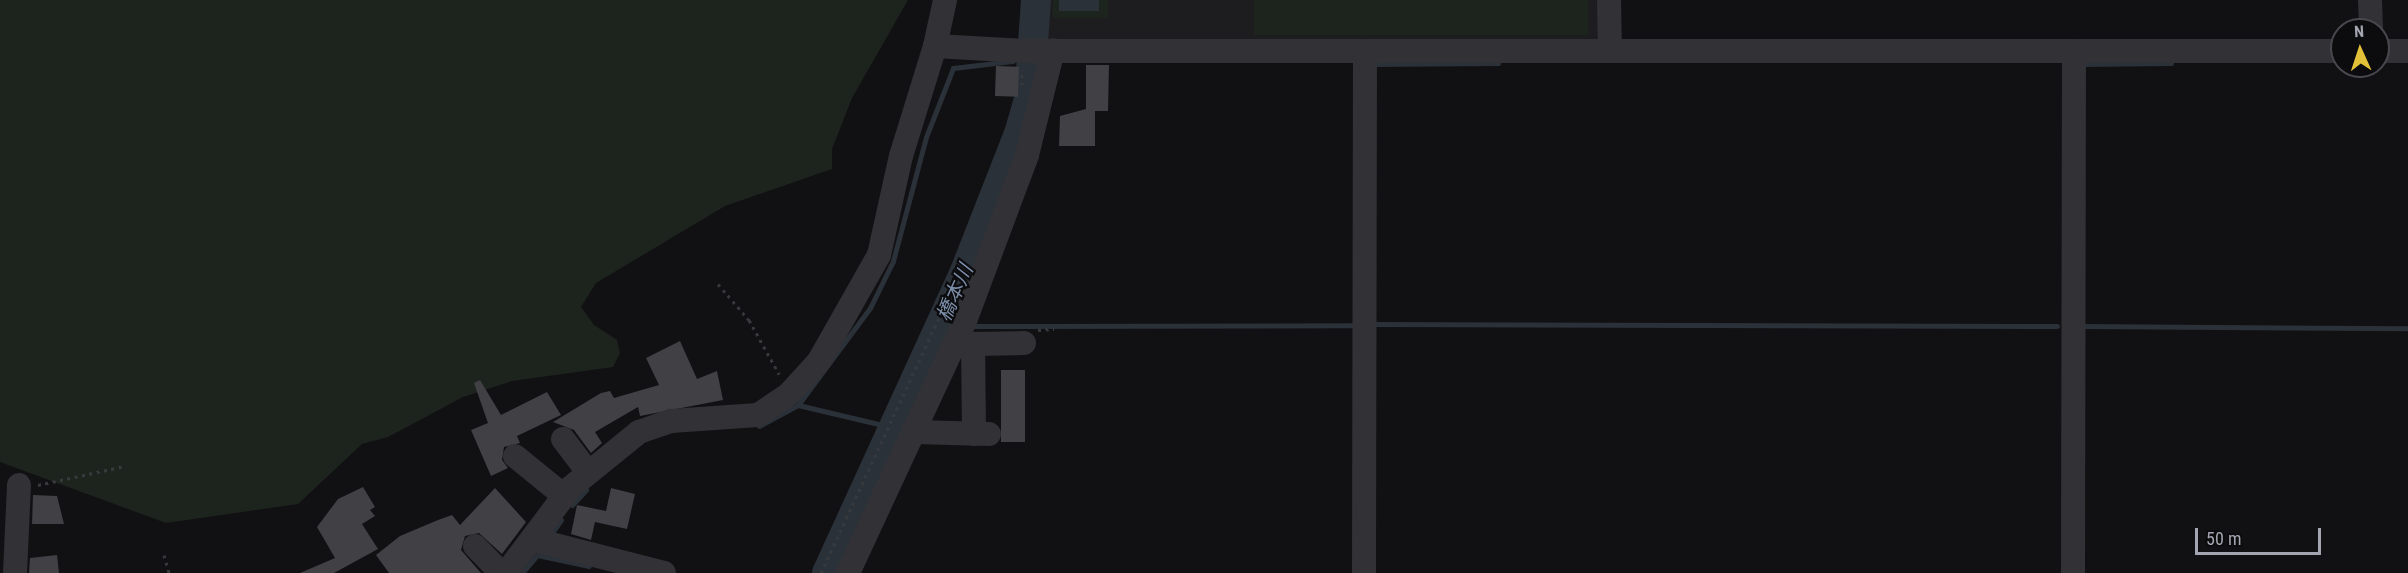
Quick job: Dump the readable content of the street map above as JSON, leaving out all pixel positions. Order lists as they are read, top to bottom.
{
  "water": ["橋本川"],
  "scale_bar": "50 m",
  "north": "top"
}
